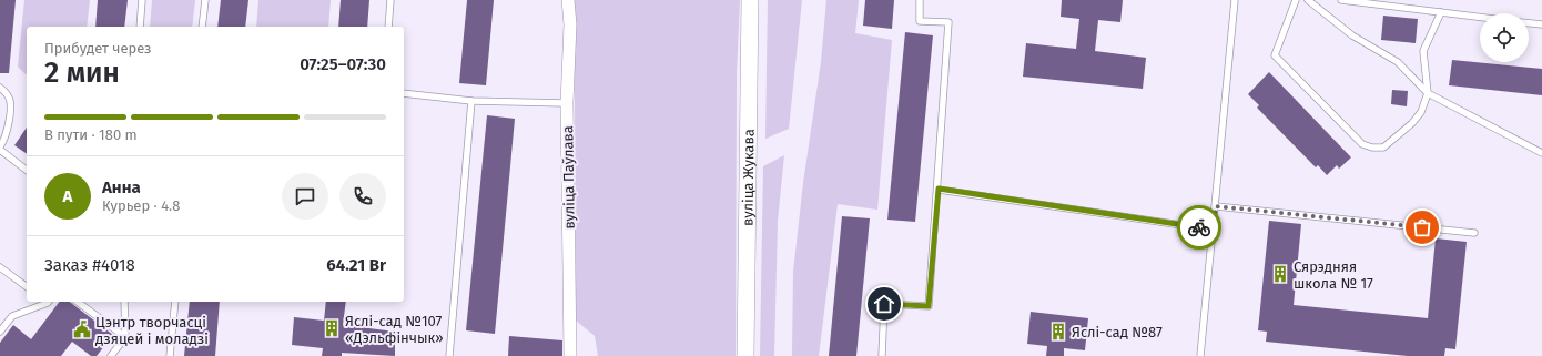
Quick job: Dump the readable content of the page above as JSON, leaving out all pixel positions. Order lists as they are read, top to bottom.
{
  "streets": {
    "street": ["вуліца Паўлава", "вуліца Жукава"]
  },
  "places": {
    "building": ["Сярэдняя школа № 17", "Яслі-сад №107 «Дэльфінчык»", "Яслі-сад №87"],
    "public building": ["Цэнтр творчасці дзяцей і моладзі"]
  },
  "page": {
    "heading": ["2 мин", "Прибудет через", "07:25–07:30"],
    "panel": [
      "Анна",
      "Курьер · 4.8",
      "Заказ #4018",
      "64.21 Br"
    ],
    "bar": "В пути · 180 m",
    "round": "А"
  }
}
